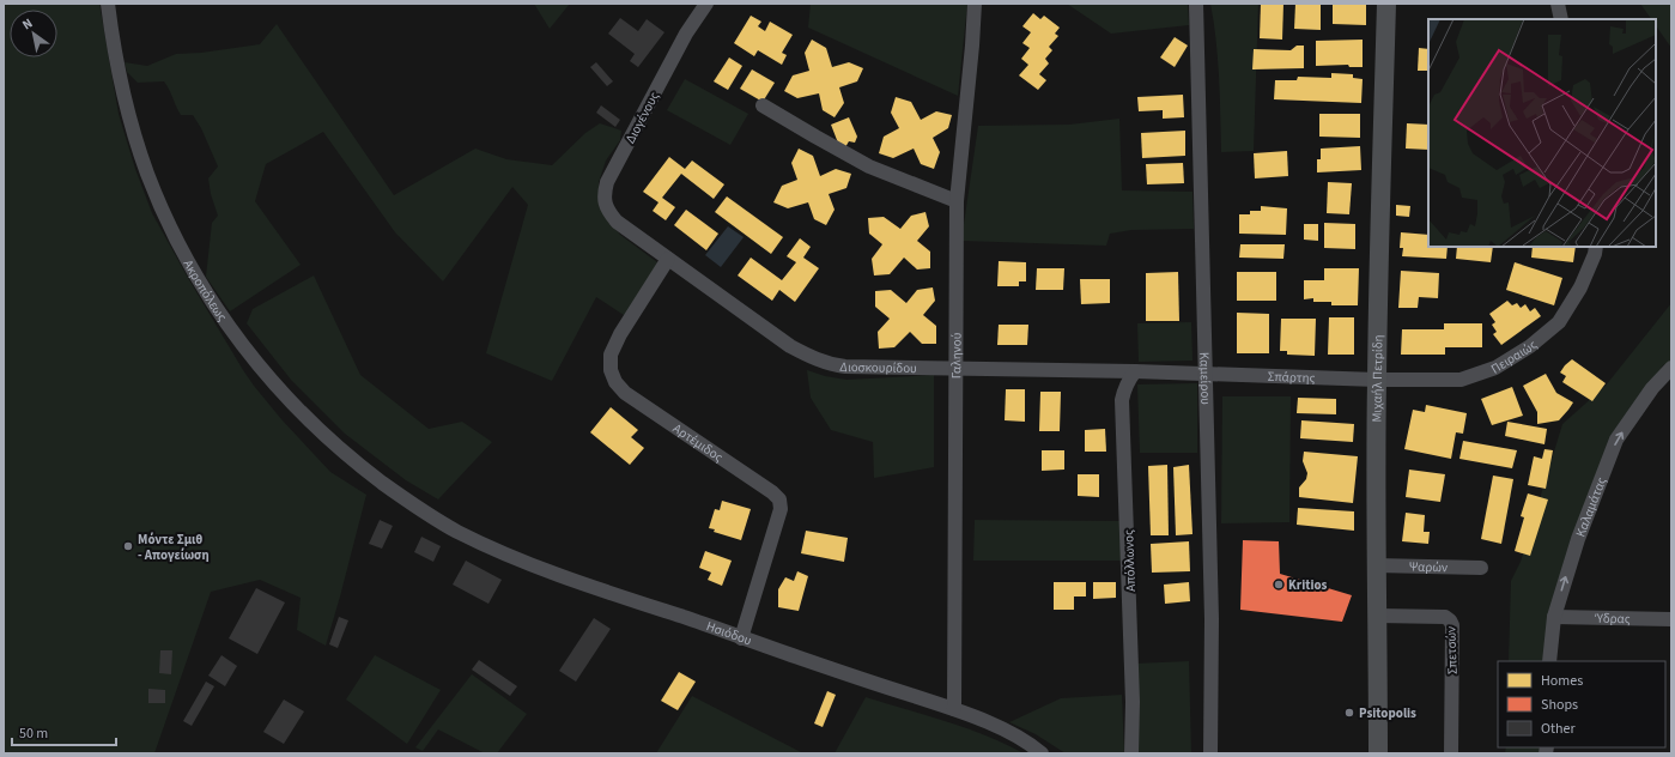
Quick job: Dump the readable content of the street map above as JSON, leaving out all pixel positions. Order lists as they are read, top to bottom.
{
  "streets": {
    "main road": ["Μιχαήλ Πετρίδη"],
    "street": [
      "Διογένους",
      "Ακροπόλεως",
      "Πειραιώς",
      "Γαληνού",
      "Διοσκουρίδου",
      "Σπάρτης",
      "Καμείρου",
      "Αρτέμιδος",
      "Καλαμάτας",
      "Απόλλωνος",
      "Ψαρών",
      "Ύδρας",
      "Ησιόδου",
      "Σπετσών"
    ]
  },
  "crossings": [
    ["Διογένους", "Διοσκουρίδου"],
    ["Ακροπόλεως", "Ησιόδου"],
    ["Πειραιώς", "Σπάρτης"],
    ["Πειραιώς", "Μιχαήλ Πετρίδη"],
    ["Γαληνού", "Διοσκουρίδου"],
    ["Γαληνού", "Ησιόδου"],
    ["Διοσκουρίδου", "Σπάρτης"],
    ["Διοσκουρίδου", "Καμείρου"],
    ["Διοσκουρίδου", "Αρτέμιδος"],
    ["Διοσκουρίδου", "Απόλλωνος"],
    ["Σπάρτης", "Καμείρου"],
    ["Σπάρτης", "Μιχαήλ Πετρίδη"],
    ["Μιχαήλ Πετρίδη", "Ψαρών"],
    ["Μιχαήλ Πετρίδη", "Σπετσών"],
    ["Αρτέμιδος", "Ησιόδου"],
    ["Καλαμάτας", "Ύδρας"]
  ],
  "one_way": ["Καλαμάτας"],
  "places": ["Μόντε Σμιθ - Απογείωση", "Kritios", "Psitopolis"],
  "legend": ["Homes", "Shops", "Other"],
  "scale_bar": "50 m",
  "north": "top left"
}
